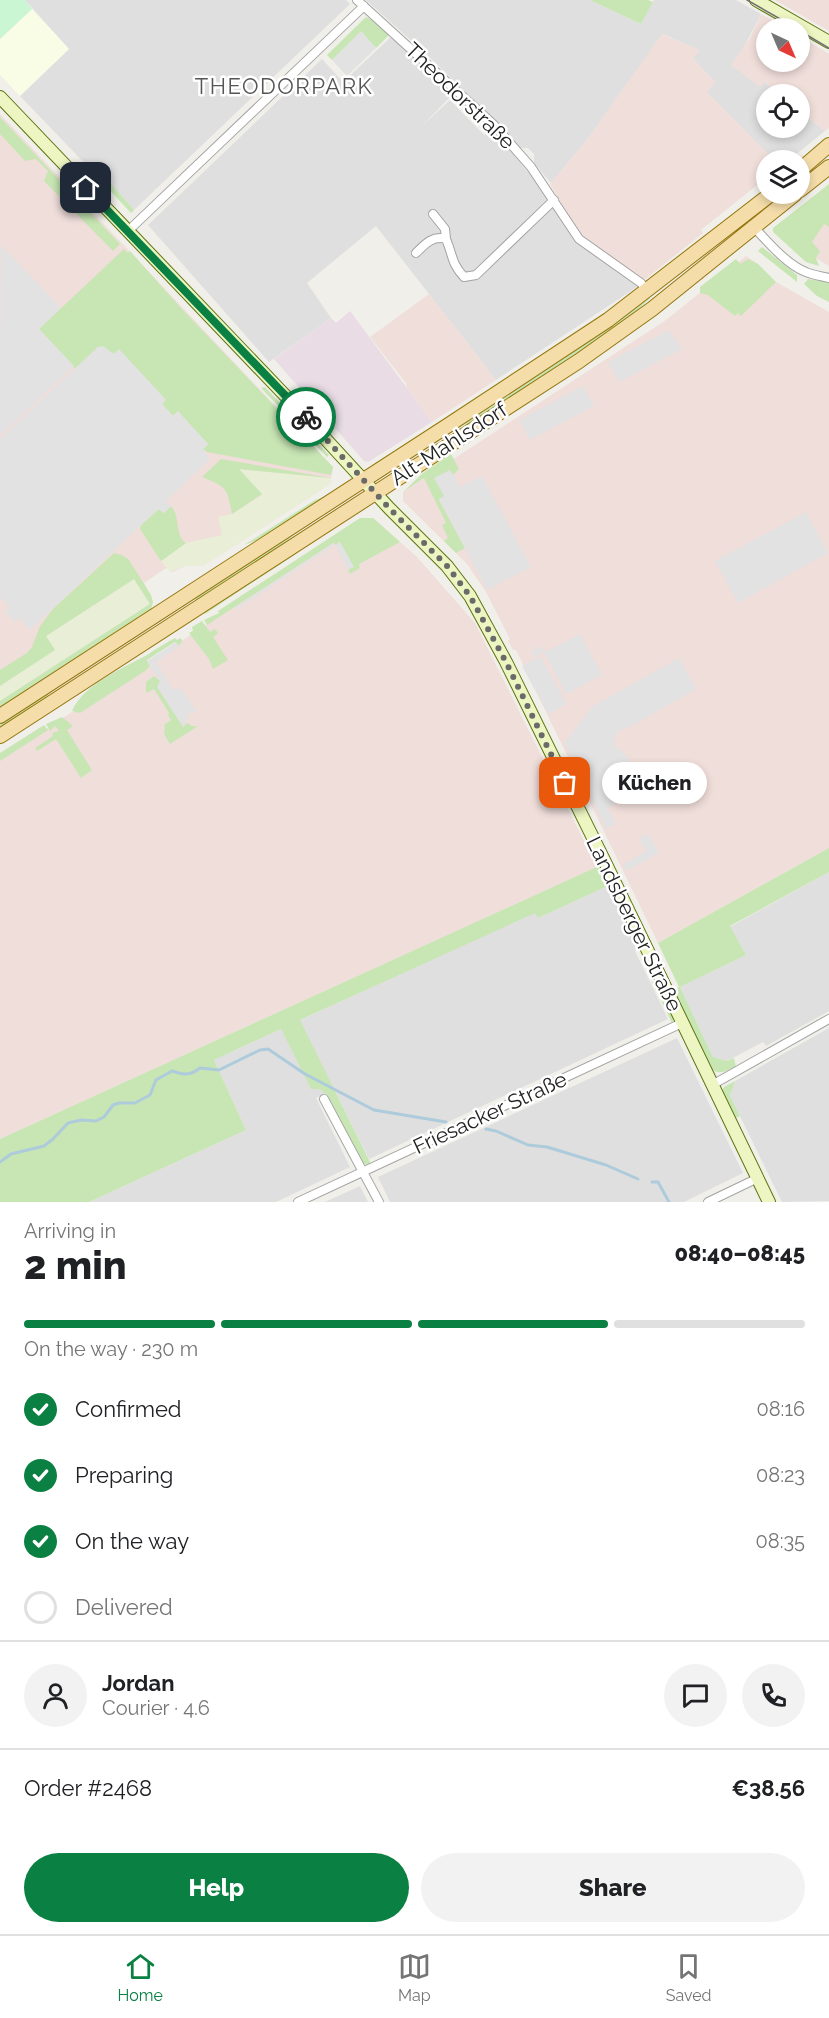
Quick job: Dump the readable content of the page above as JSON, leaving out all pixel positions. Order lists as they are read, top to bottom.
{
  "streets": {
    "main road": ["Alt-Mahlsdorf"],
    "street": ["Theodorstraße", "Landsberger Straße", "Friesacker Straße"]
  },
  "crossings": [
    ["Theodorstraße", "Alt-Mahlsdorf"],
    ["Alt-Mahlsdorf", "Landsberger Straße"],
    ["Landsberger Straße", "Friesacker Straße"]
  ],
  "districts": ["THEODORPARK"],
  "places": ["Küchen"],
  "north": "bottom right",
  "page": {
    "bubble": "Küchen",
    "heading": ["2 min", "Arriving in", "08:40–08:45"],
    "panel": [
      "Jordan",
      "Courier · 4.6",
      "Order #2468",
      "€38.56"
    ],
    "bar": "On the way · 230 m",
    "list": [
      ["Confirmed", "08:16"],
      ["Preparing", "08:23"],
      ["On the way", "08:35"],
      "Delivered"
    ],
    "buttons": ["Help", "Share"],
    "tabs": ["Home", "Map", "Saved"]
  }
}
